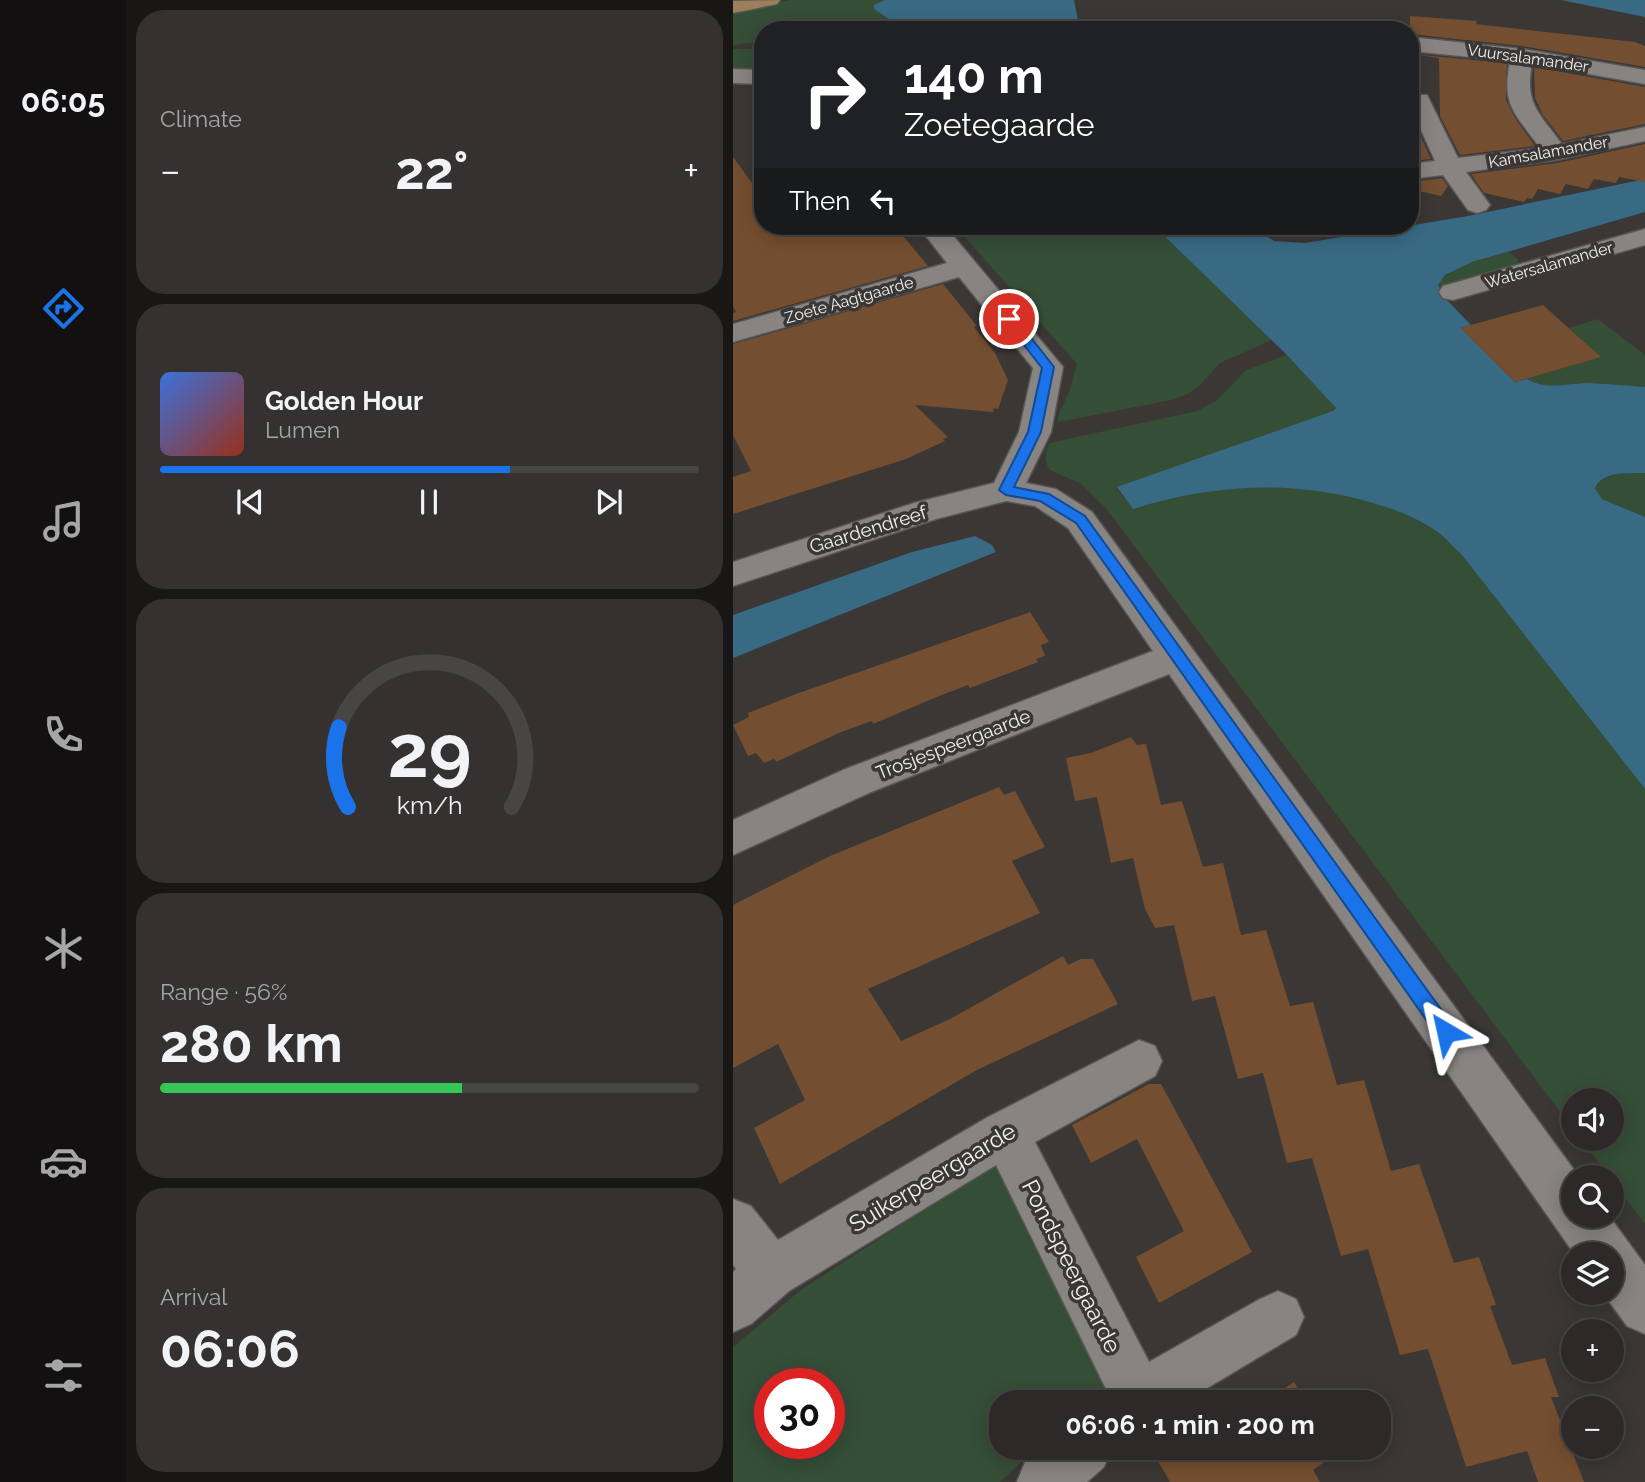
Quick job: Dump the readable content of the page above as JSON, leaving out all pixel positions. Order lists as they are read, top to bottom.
{
  "streets": {
    "street": [
      "Vuursalamander",
      "Kamsalamander",
      "Watersalamander",
      "Zoete Aagtgaarde",
      "Gaardendreef",
      "Trosjespeergaarde",
      "Suikerpeergaarde",
      "Pondspeergaarde"
    ]
  },
  "crossings": [
    ["Suikerpeergaarde", "Pondspeergaarde"]
  ],
  "page": {
    "tabs": "06:05",
    "tile": [
      "Climate",
      ["Range · 56%", "280 km"],
      ["Arrival", "06:06"]
    ],
    "turn": ["140 m", "Zoetegaarde"],
    "heat": ["−", "22°", "+"],
    "then": "Then",
    "song": ["Golden Hour", "Lumen"],
    "map_buttons": ["+", "−"],
    "limit": "30",
    "trip": "06:06 · 1 min · 200 m",
    "gauge": ["29", "km/h"]
  }
}
